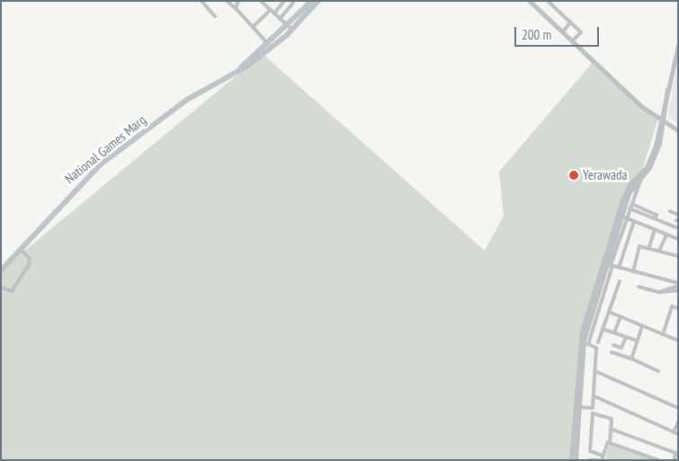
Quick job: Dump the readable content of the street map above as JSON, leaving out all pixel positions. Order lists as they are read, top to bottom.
{
  "streets": {
    "main road": ["National Games Marg"]
  },
  "places": ["Yerawada"],
  "scale_bar": "200 m"
}
